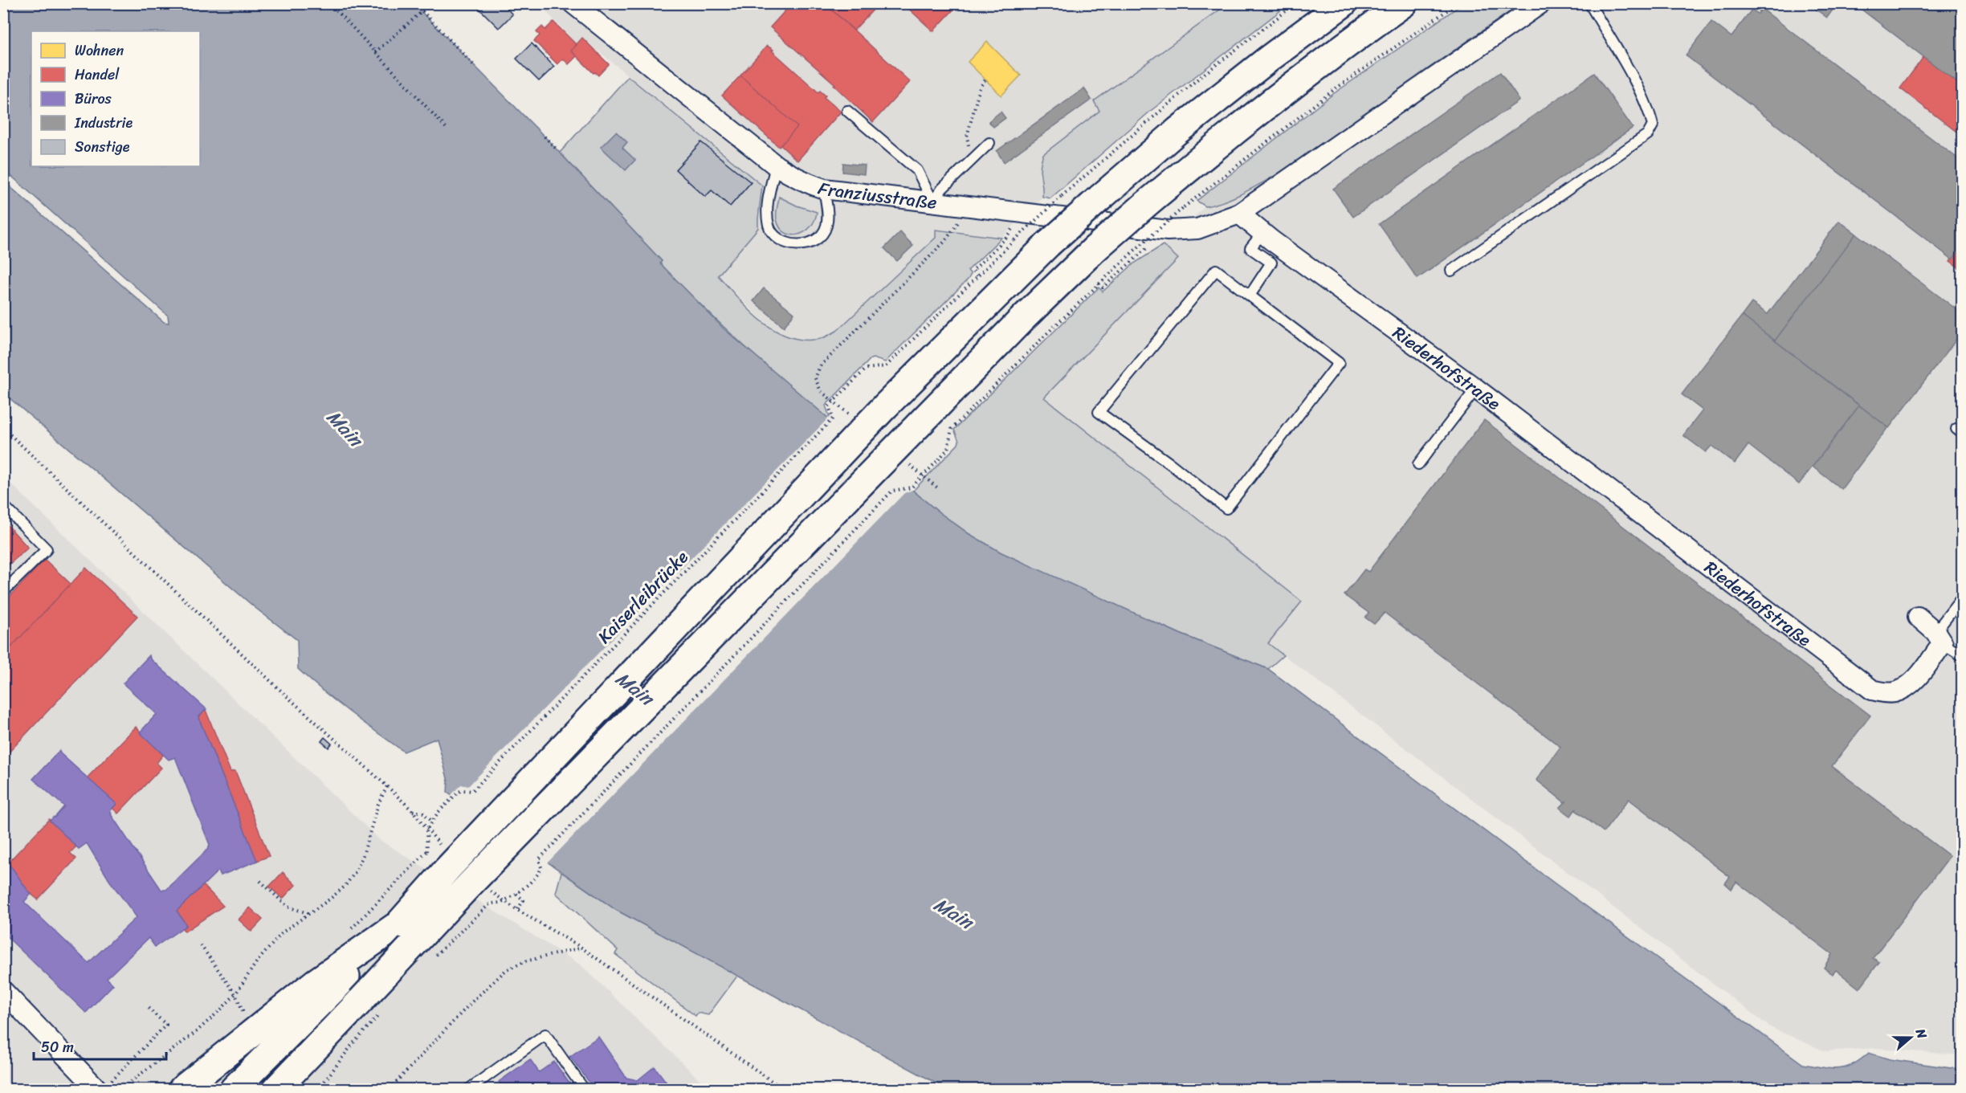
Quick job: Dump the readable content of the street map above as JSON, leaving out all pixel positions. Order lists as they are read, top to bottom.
{
  "streets": {
    "street": ["Franziusstraße", "Riederhofstraße"],
    "path": ["Kaiserleibrücke"]
  },
  "crossings": [
    ["Franziusstraße", "Riederhofstraße"]
  ],
  "water": ["Main"],
  "legend": [
    "Wohnen",
    "Handel",
    "Büros",
    "Industrie",
    "Sonstige"
  ],
  "scale_bar": "50 m",
  "north": "right"
}
